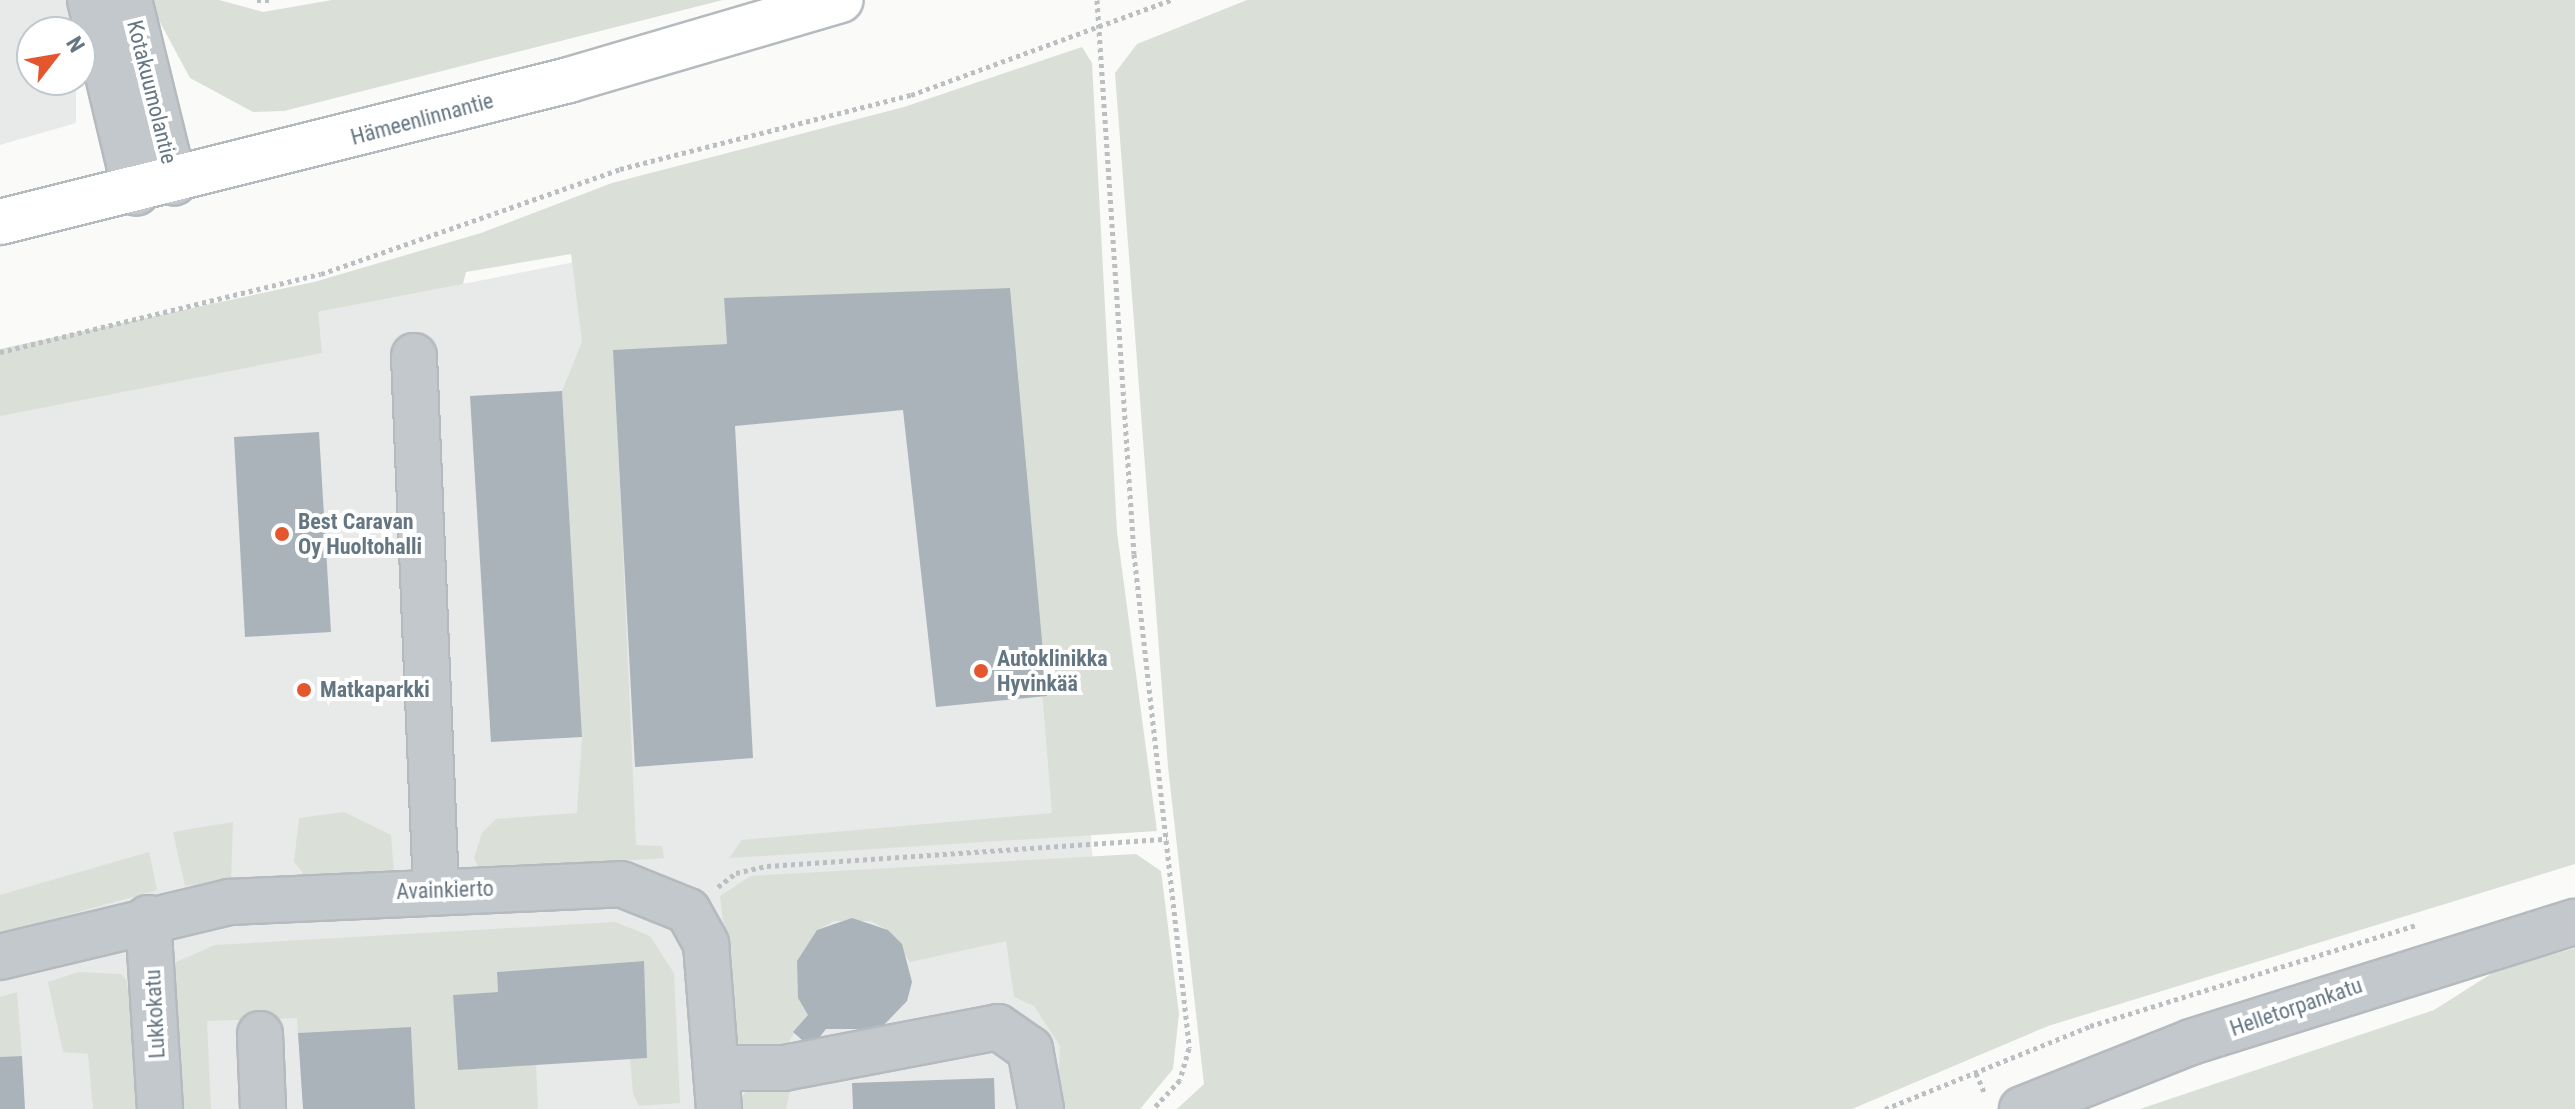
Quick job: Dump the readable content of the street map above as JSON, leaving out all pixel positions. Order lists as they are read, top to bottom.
{
  "streets": {
    "main road": ["Hämeenlinnantie"],
    "street": [
      "Kotakuumolantie",
      "Avainkierto",
      "Helletorpankatu",
      "Lukkokatu"
    ]
  },
  "crossings": [
    ["Kotakuumolantie", "Hämeenlinnantie"],
    ["Avainkierto", "Lukkokatu"]
  ],
  "places": ["Best Caravan Oy Huoltohalli", "Autoklinikka Hyvinkää", "Matkaparkki"],
  "north": "top right"
}
